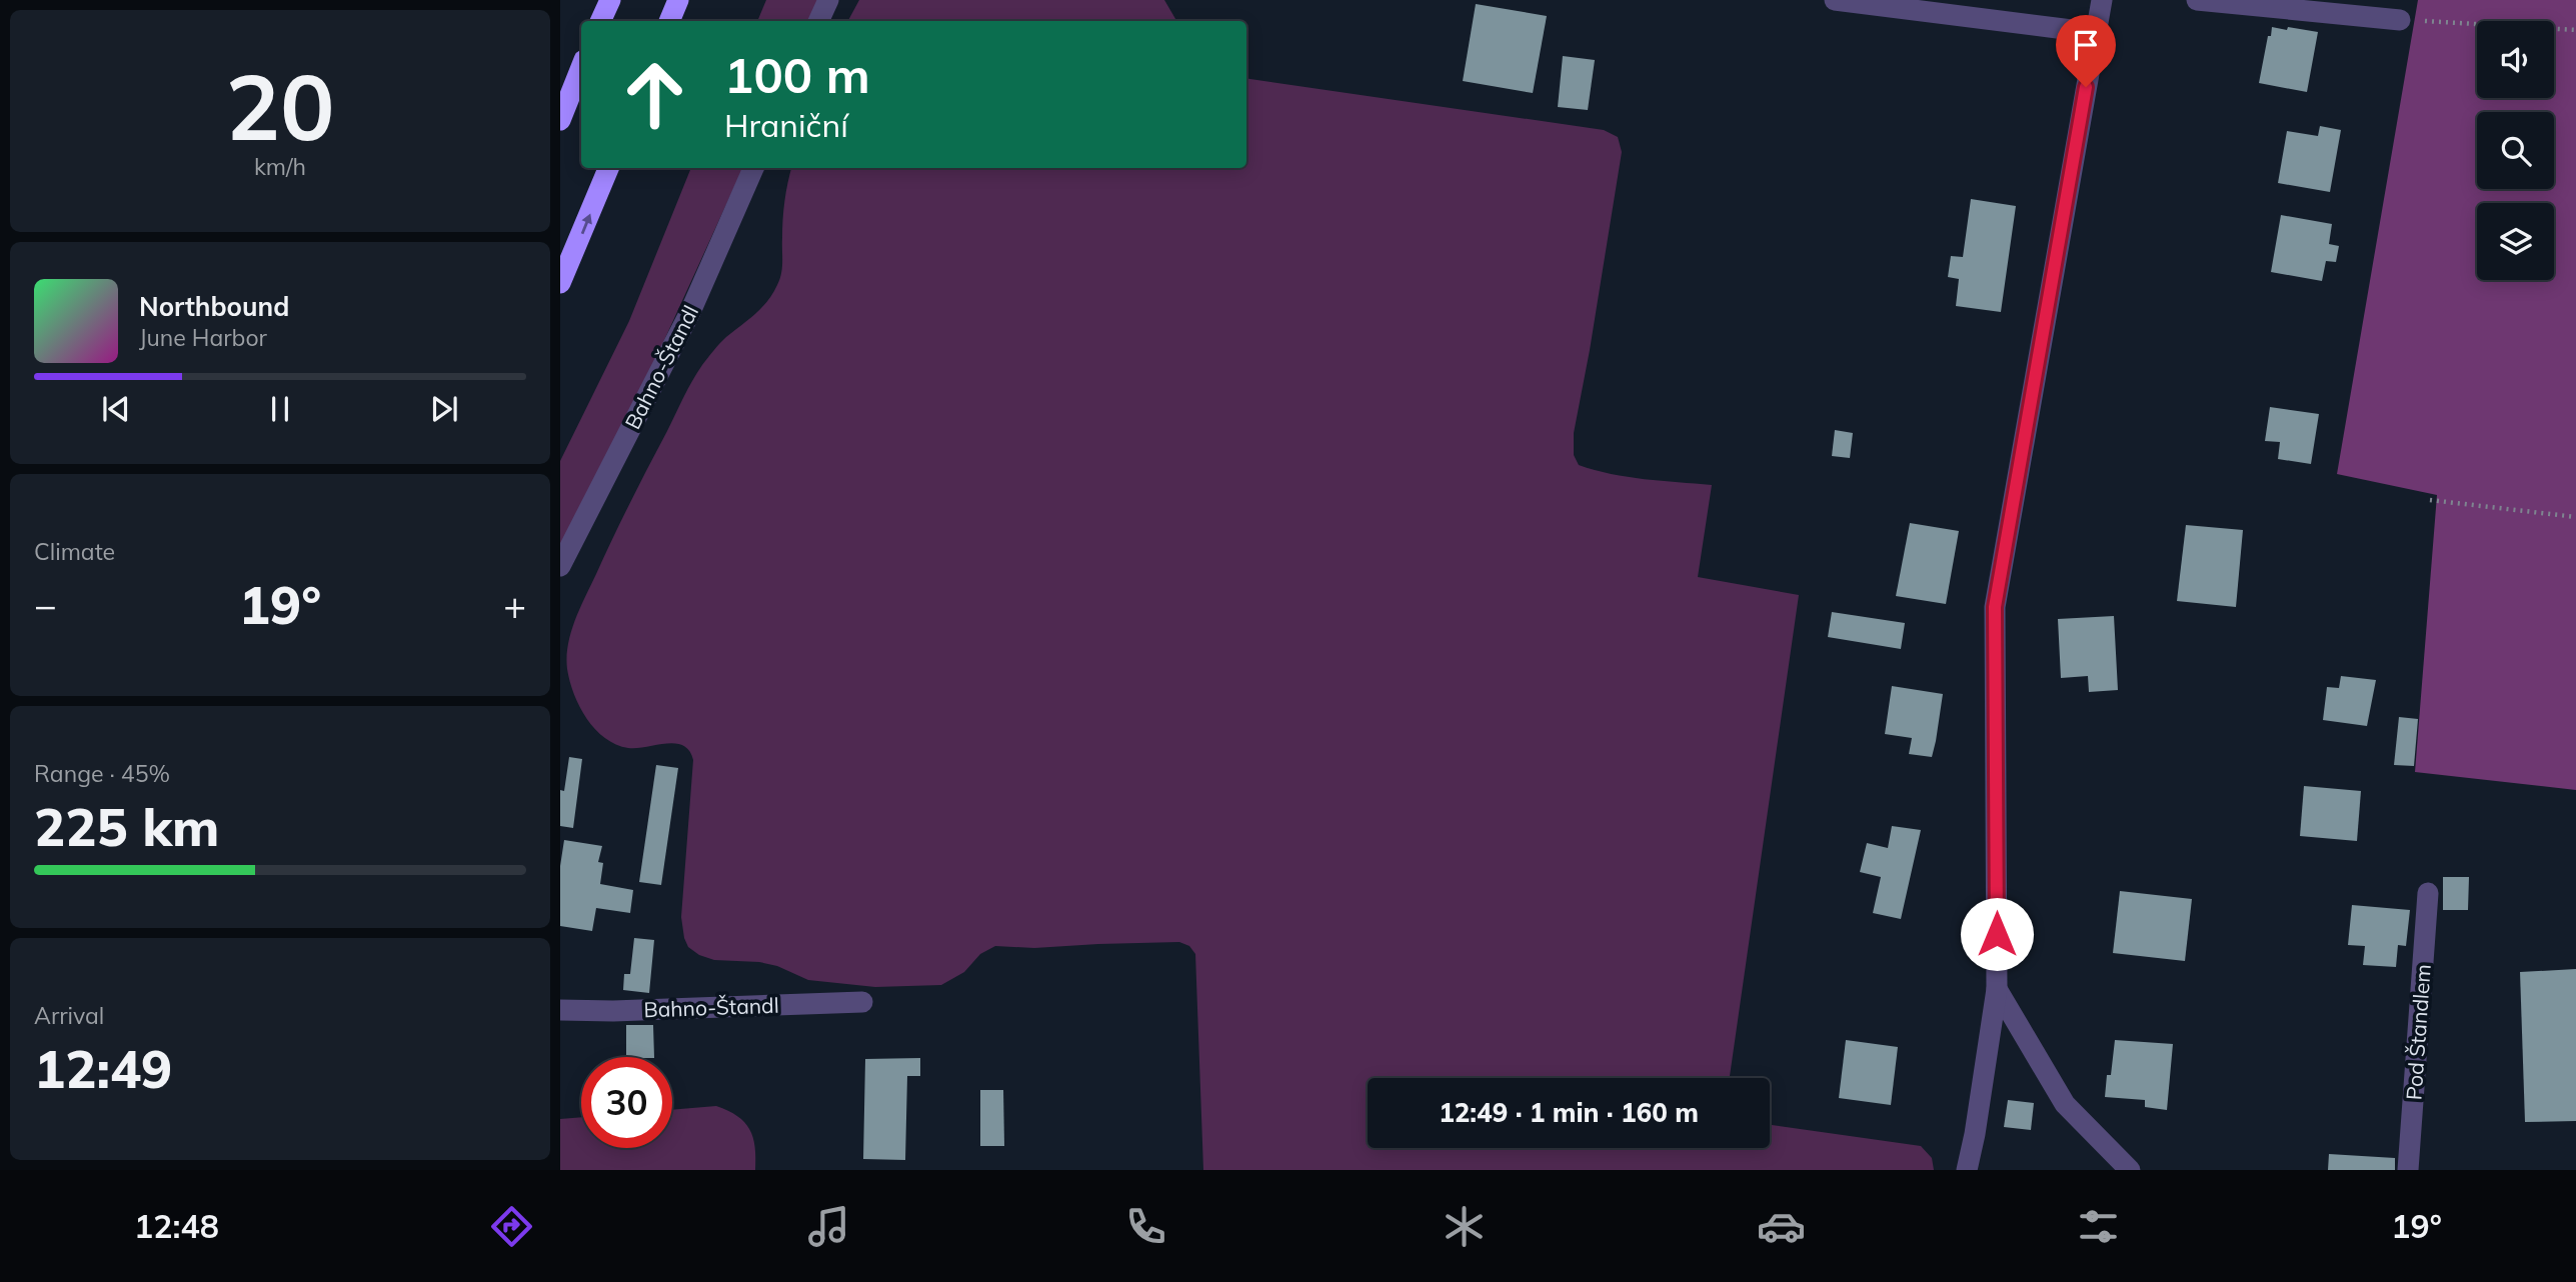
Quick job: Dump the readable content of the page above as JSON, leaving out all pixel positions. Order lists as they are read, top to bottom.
{
  "streets": {
    "street": ["Bahno-Štandl", "Pod Štandlem"]
  },
  "page": {
    "tile": [
      ["20", "km/h"],
      "Climate",
      ["Range · 45%", "225 km"],
      ["Arrival", "12:49"]
    ],
    "turn": ["100 m", "Hraniční"],
    "song": ["Northbound", "June Harbor"],
    "heat": ["−", "19°", "+"],
    "limit": "30",
    "trip": "12:49 · 1 min · 160 m",
    "tabs": ["12:48", "19°"]
  }
}
